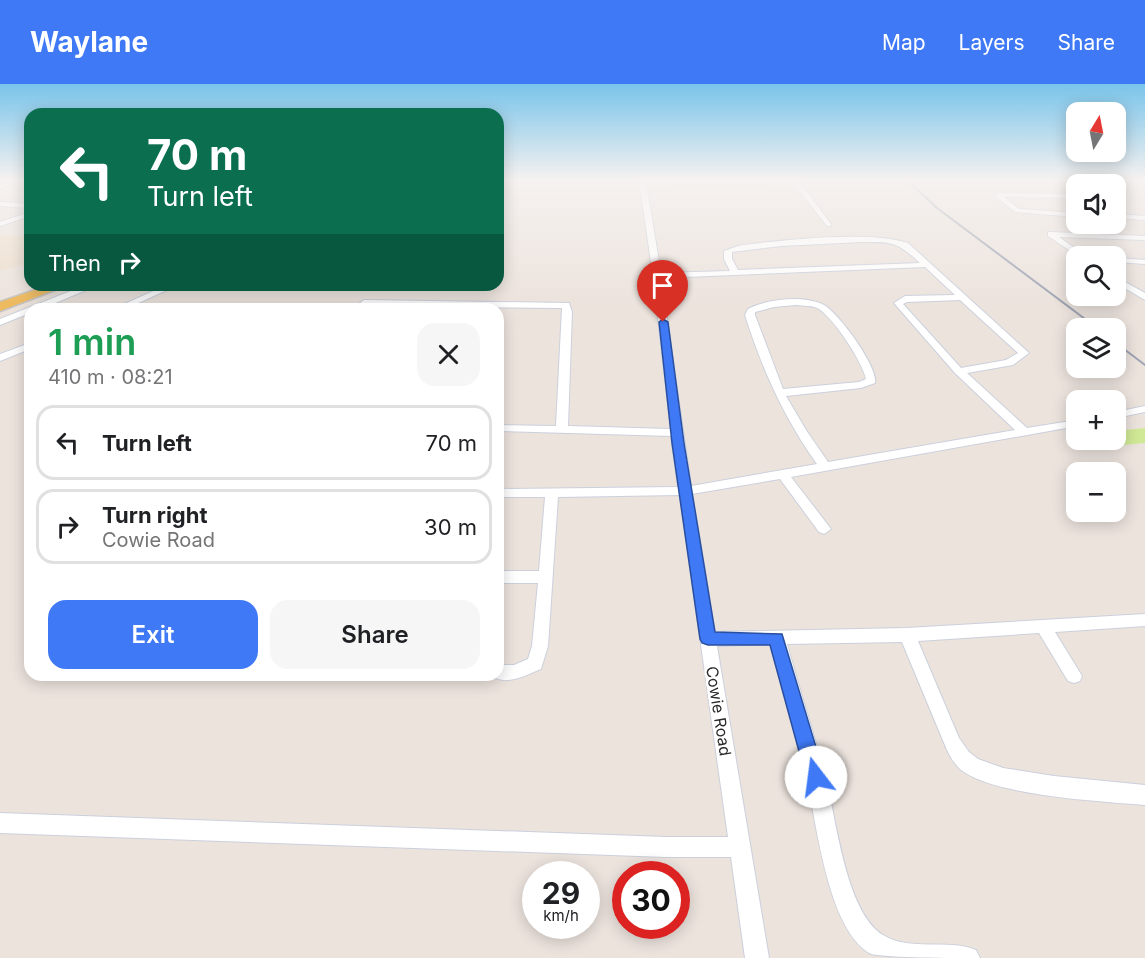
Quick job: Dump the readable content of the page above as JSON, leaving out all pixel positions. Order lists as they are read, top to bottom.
{
  "streets": {
    "street": ["Cowie Road"]
  },
  "north": "top",
  "page": {
    "header": "Waylane",
    "nav": ["Map", "Layers", "Share"],
    "map_buttons": ["+", "−"],
    "turn": ["70 m", "Turn left"],
    "then": "Then",
    "heading": ["1 min", "410 m · 08:21"],
    "list": [
      {
        "name": "Turn left",
        "value": "70 m"
      },
      {
        "name": "Turn right",
        "note": "Cowie Road",
        "value": "30 m"
      }
    ],
    "buttons": ["Exit", "Share"],
    "speed": "29 km/h",
    "limit": "30"
  }
}
